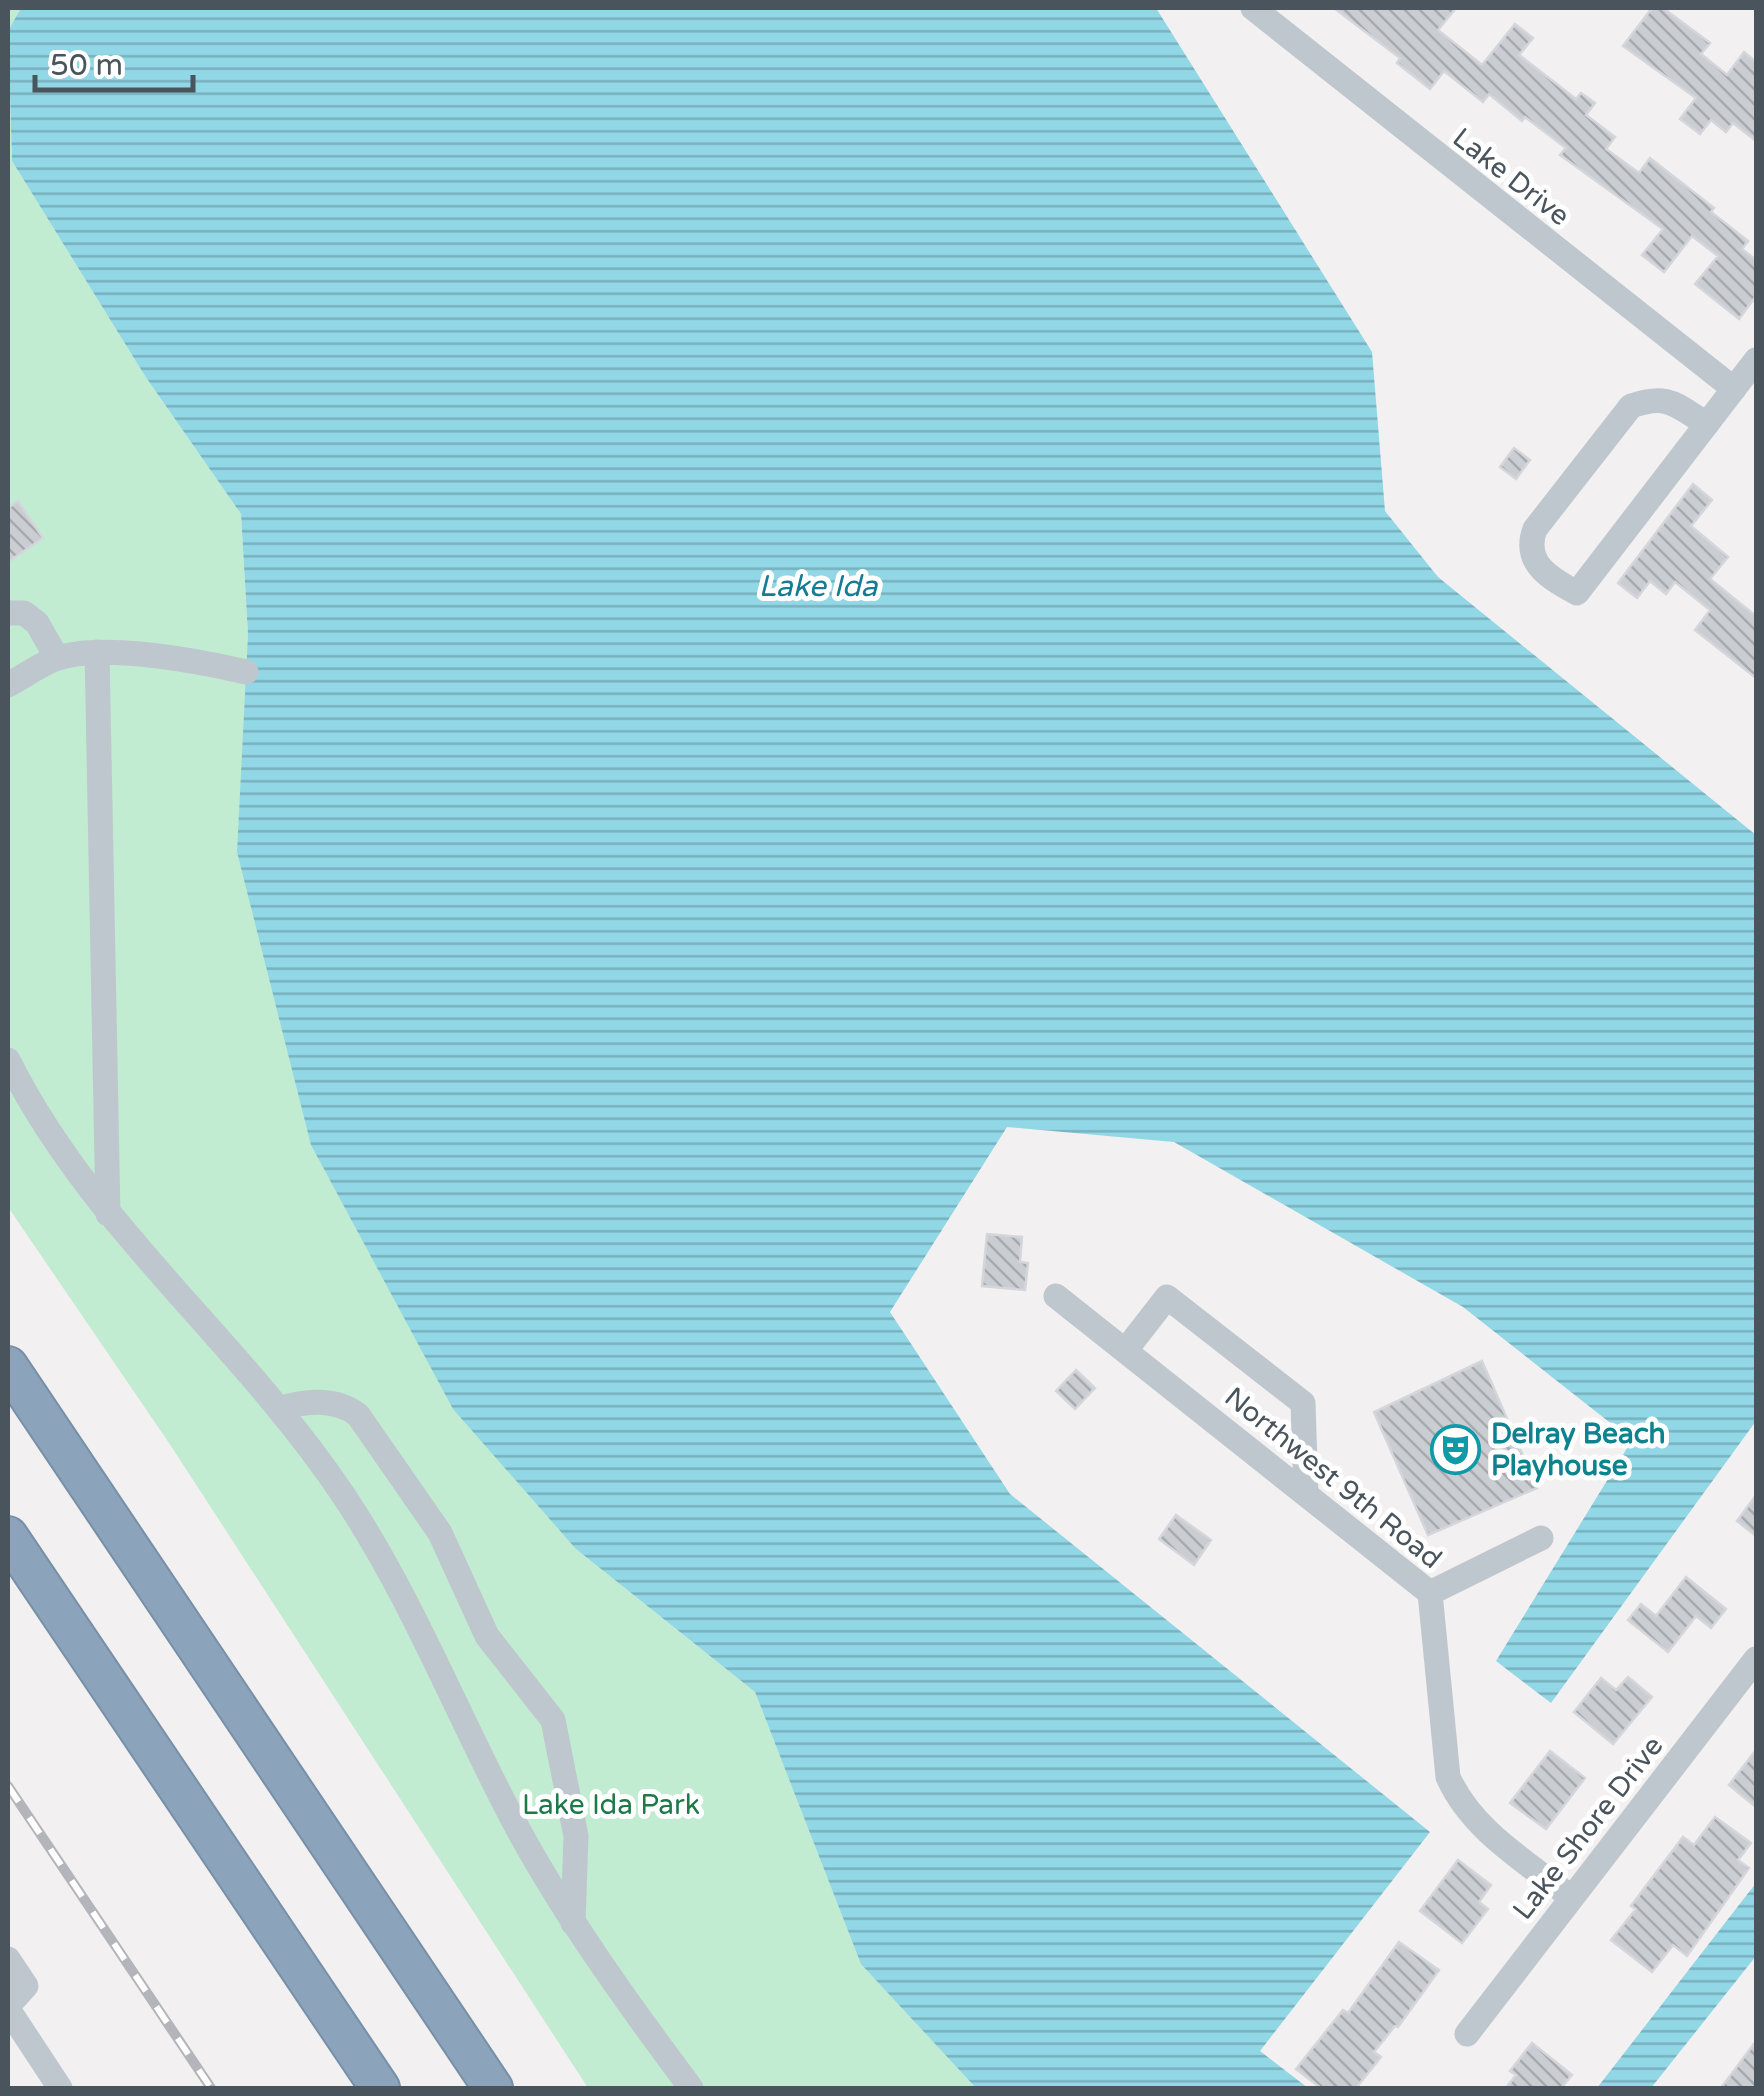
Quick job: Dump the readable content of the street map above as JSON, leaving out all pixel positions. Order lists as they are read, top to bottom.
{
  "streets": {
    "street": ["Lake Drive", "Northwest 9th Road", "Lake Shore Drive"]
  },
  "crossings": [
    ["Northwest 9th Road", "Lake Shore Drive"]
  ],
  "water": ["Lake Ida"],
  "parks": ["Lake Ida Park"],
  "places": {
    "theatre": ["Delray Beach Playhouse"]
  },
  "scale_bar": "50 m"
}
